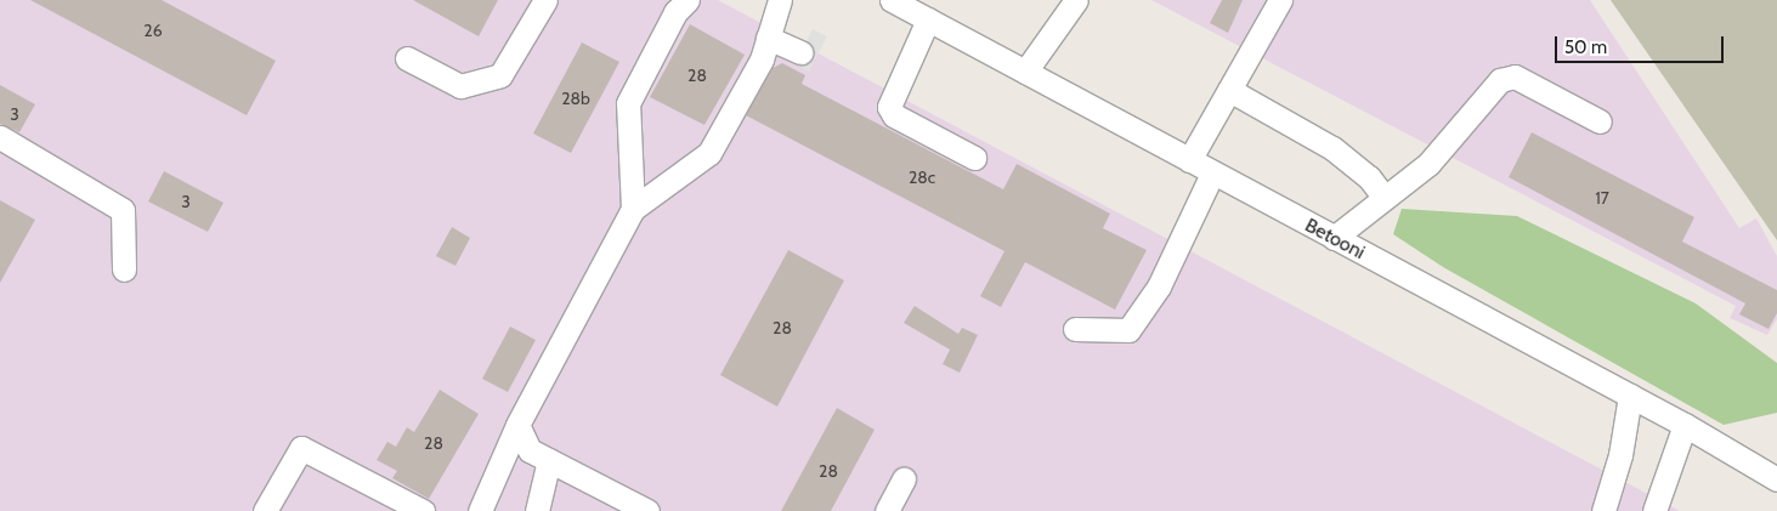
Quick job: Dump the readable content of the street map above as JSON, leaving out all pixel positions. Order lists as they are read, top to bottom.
{
  "streets": {
    "street": ["Betooni"]
  },
  "house_numbers": [
    "26",
    "28",
    "28b",
    "3",
    "28c",
    "17",
    "3",
    "28",
    "28",
    "28"
  ],
  "scale_bar": "50 m"
}
